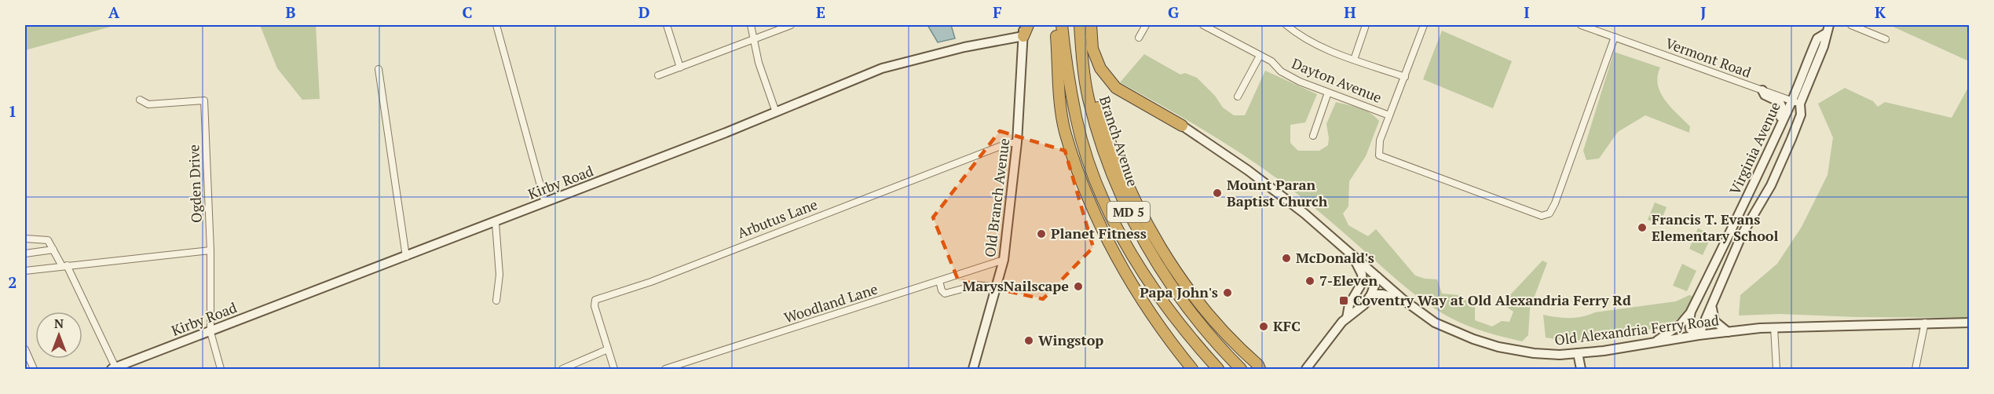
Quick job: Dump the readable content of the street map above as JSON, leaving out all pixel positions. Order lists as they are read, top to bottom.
{
  "streets": {
    "highway": ["Branch Avenue", "MD 5"],
    "main road": [
      "Virginia Avenue",
      "Kirby Road",
      "Old Branch Avenue",
      "Old Alexandria Ferry Road"
    ],
    "street": [
      "Vermont Road",
      "Dayton Avenue",
      "Ogden Drive",
      "Arbutus Lane",
      "Woodland Lane"
    ]
  },
  "crossings": [
    ["Vermont Road", "Virginia Avenue"],
    ["Virginia Avenue", "Old Alexandria Ferry Road"],
    ["Kirby Road", "Ogden Drive"],
    ["Kirby Road", "Old Branch Avenue"],
    ["Old Branch Avenue", "Arbutus Lane"],
    ["Old Branch Avenue", "Woodland Lane"]
  ],
  "places": {
    "other": [
      "Mount Paran Baptist Church",
      "Francis T. Evans Elementary School",
      "Planet Fitness",
      "McDonald's",
      "7-Eleven",
      "MarysNailscape",
      "Papa John's",
      "KFC",
      "Wingstop"
    ],
    "transit": ["Coventry Way at Old Alexandria Ferry Rd"]
  },
  "north": "top",
  "grid": {
    "columns": [
      "A",
      "B",
      "C",
      "D",
      "E",
      "F",
      "G",
      "H",
      "I",
      "J",
      "K"
    ],
    "rows": ["1", "2"]
  }
}
